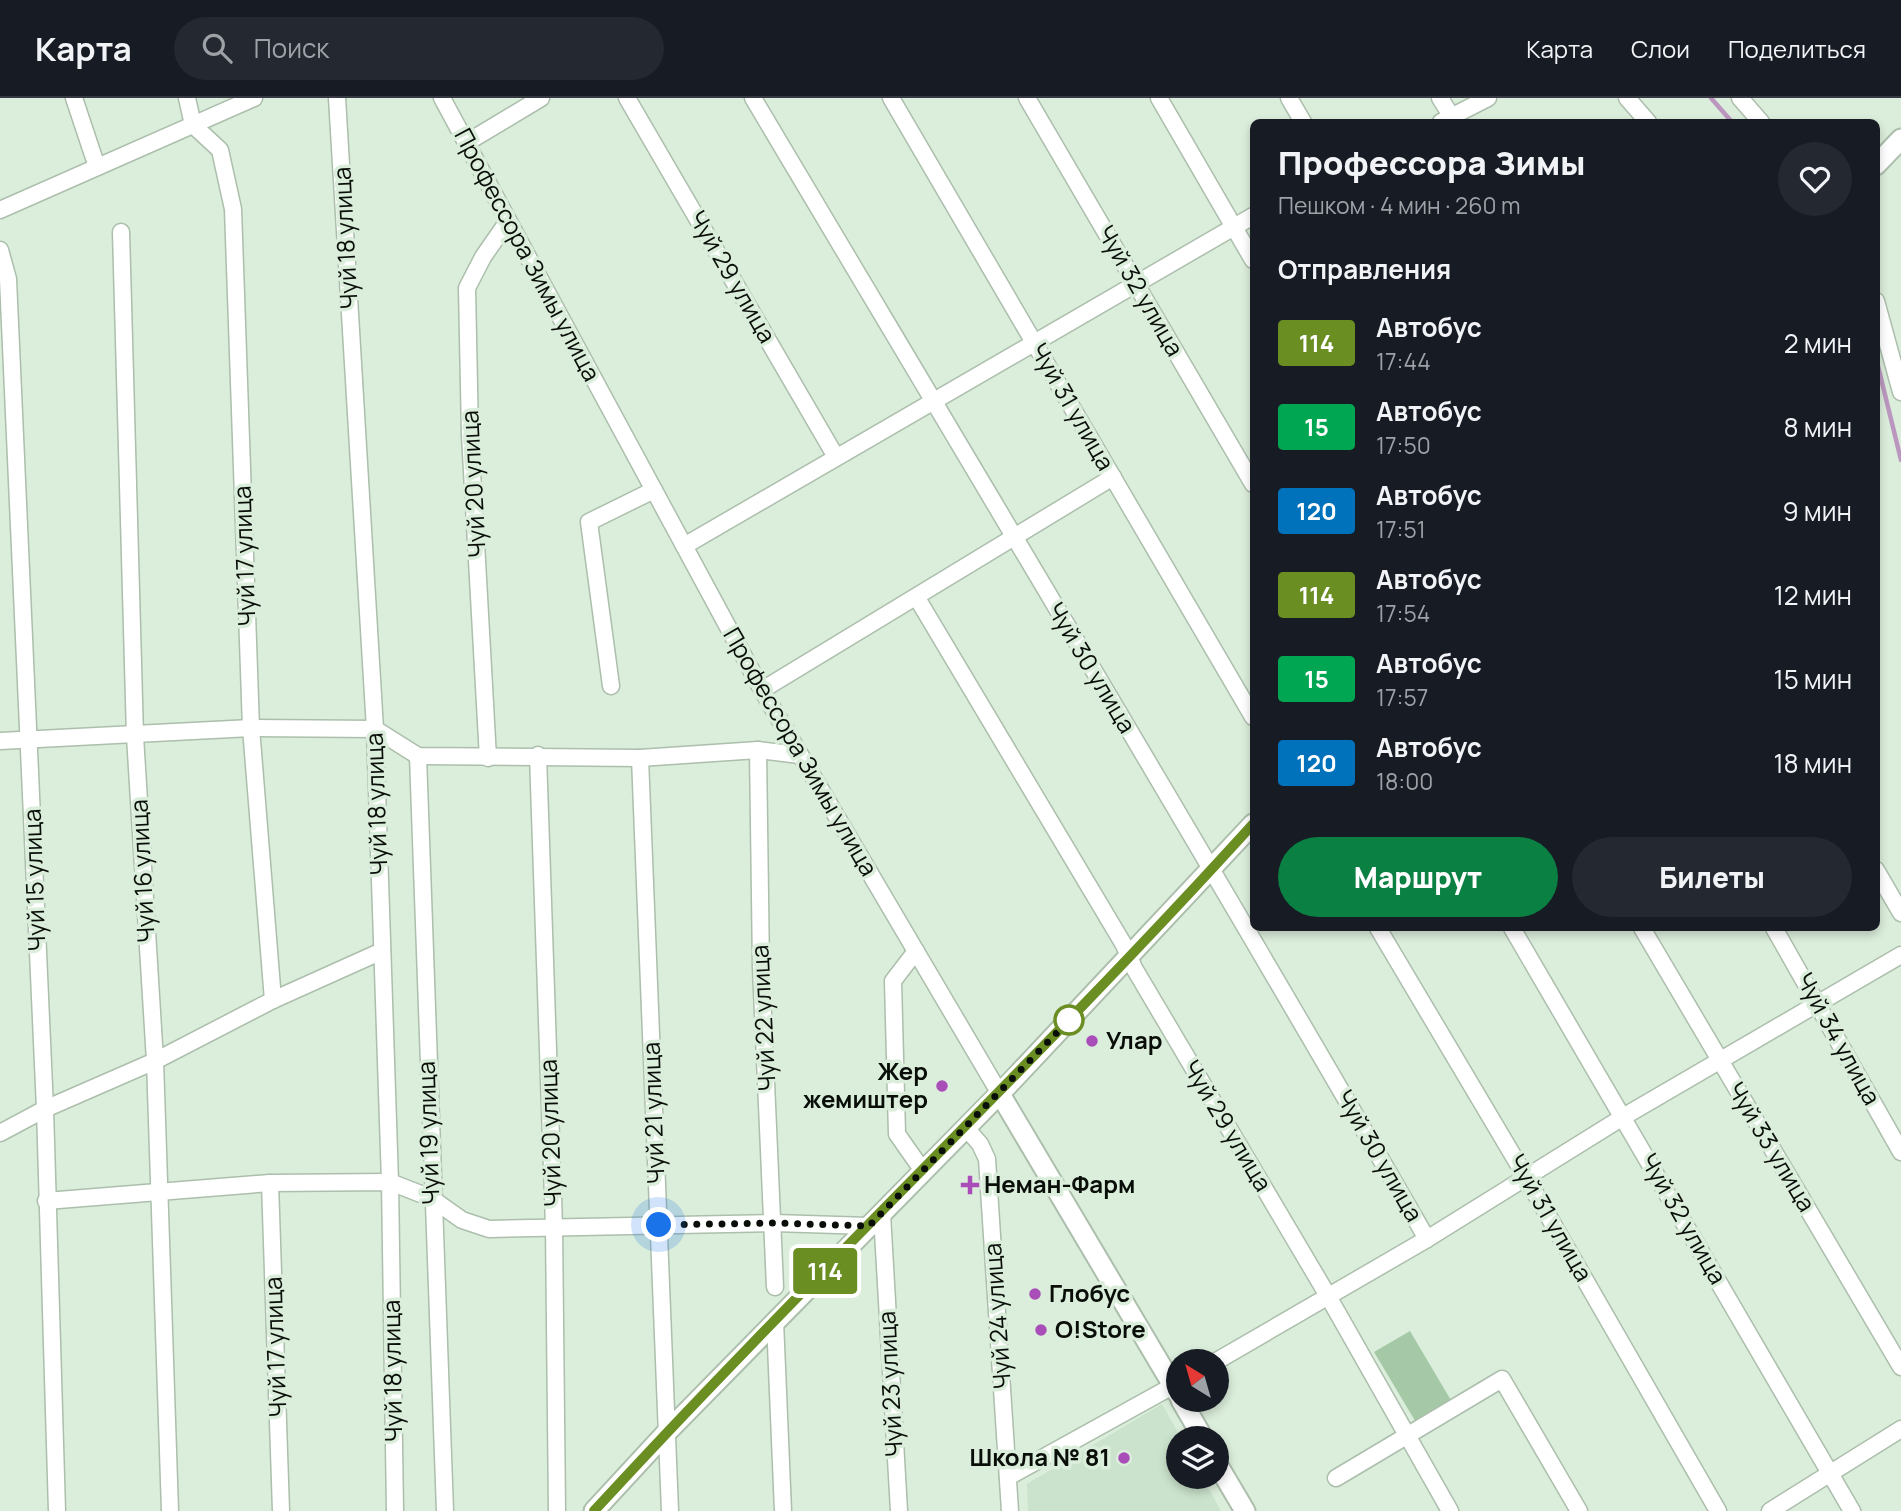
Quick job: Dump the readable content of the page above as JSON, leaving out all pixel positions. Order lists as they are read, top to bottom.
{
  "streets": {
    "street": [
      "Чуй 18 улица",
      "Профессора Зимы улица",
      "Чуй 29 улица",
      "Чуй 32 улица",
      "Чуй 31 улица",
      "Чуй 20 улица",
      "Чуй 17 улица",
      "Чуй 30 улица",
      "Чуй 16 улица",
      "Чуй 15 улица",
      "Чуй 22 улица",
      "Чуй 34 улица",
      "Чуй 21 улица",
      "Чуй 19 улица",
      "Чуй 33 улица",
      "Чуй 24 улица",
      "Чуй 23 улица"
    ]
  },
  "crossings": [
    ["Профессора Зимы улица", "Чуй 20 улица"]
  ],
  "places": {
    "other": [
      "Улар",
      "Жер жемиштер",
      "Глобус",
      "O!Store",
      "Школа № 81"
    ],
    "health": ["Неман-Фарм"]
  },
  "lines": ["bus line 114"],
  "north": "top left",
  "page": {
    "header": "Карта",
    "search": "Поиск",
    "nav": ["Карта", "Слои", "Поделиться"],
    "on_map": "114",
    "heading": [
      ["Профессора Зимы", "Пешком · 4 мин · 260 m"],
      "Отправления"
    ],
    "list": [
      {
        "mark": "114",
        "name": "Автобус",
        "note": "17:44",
        "value": "2 мин"
      },
      {
        "mark": "15",
        "name": "Автобус",
        "note": "17:50",
        "value": "8 мин"
      },
      {
        "mark": "120",
        "name": "Автобус",
        "note": "17:51",
        "value": "9 мин"
      },
      {
        "mark": "114",
        "name": "Автобус",
        "note": "17:54",
        "value": "12 мин"
      },
      {
        "mark": "15",
        "name": "Автобус",
        "note": "17:57",
        "value": "15 мин"
      },
      {
        "mark": "120",
        "name": "Автобус",
        "note": "18:00",
        "value": "18 мин"
      }
    ],
    "buttons": ["Маршрут", "Билеты"]
  }
}
